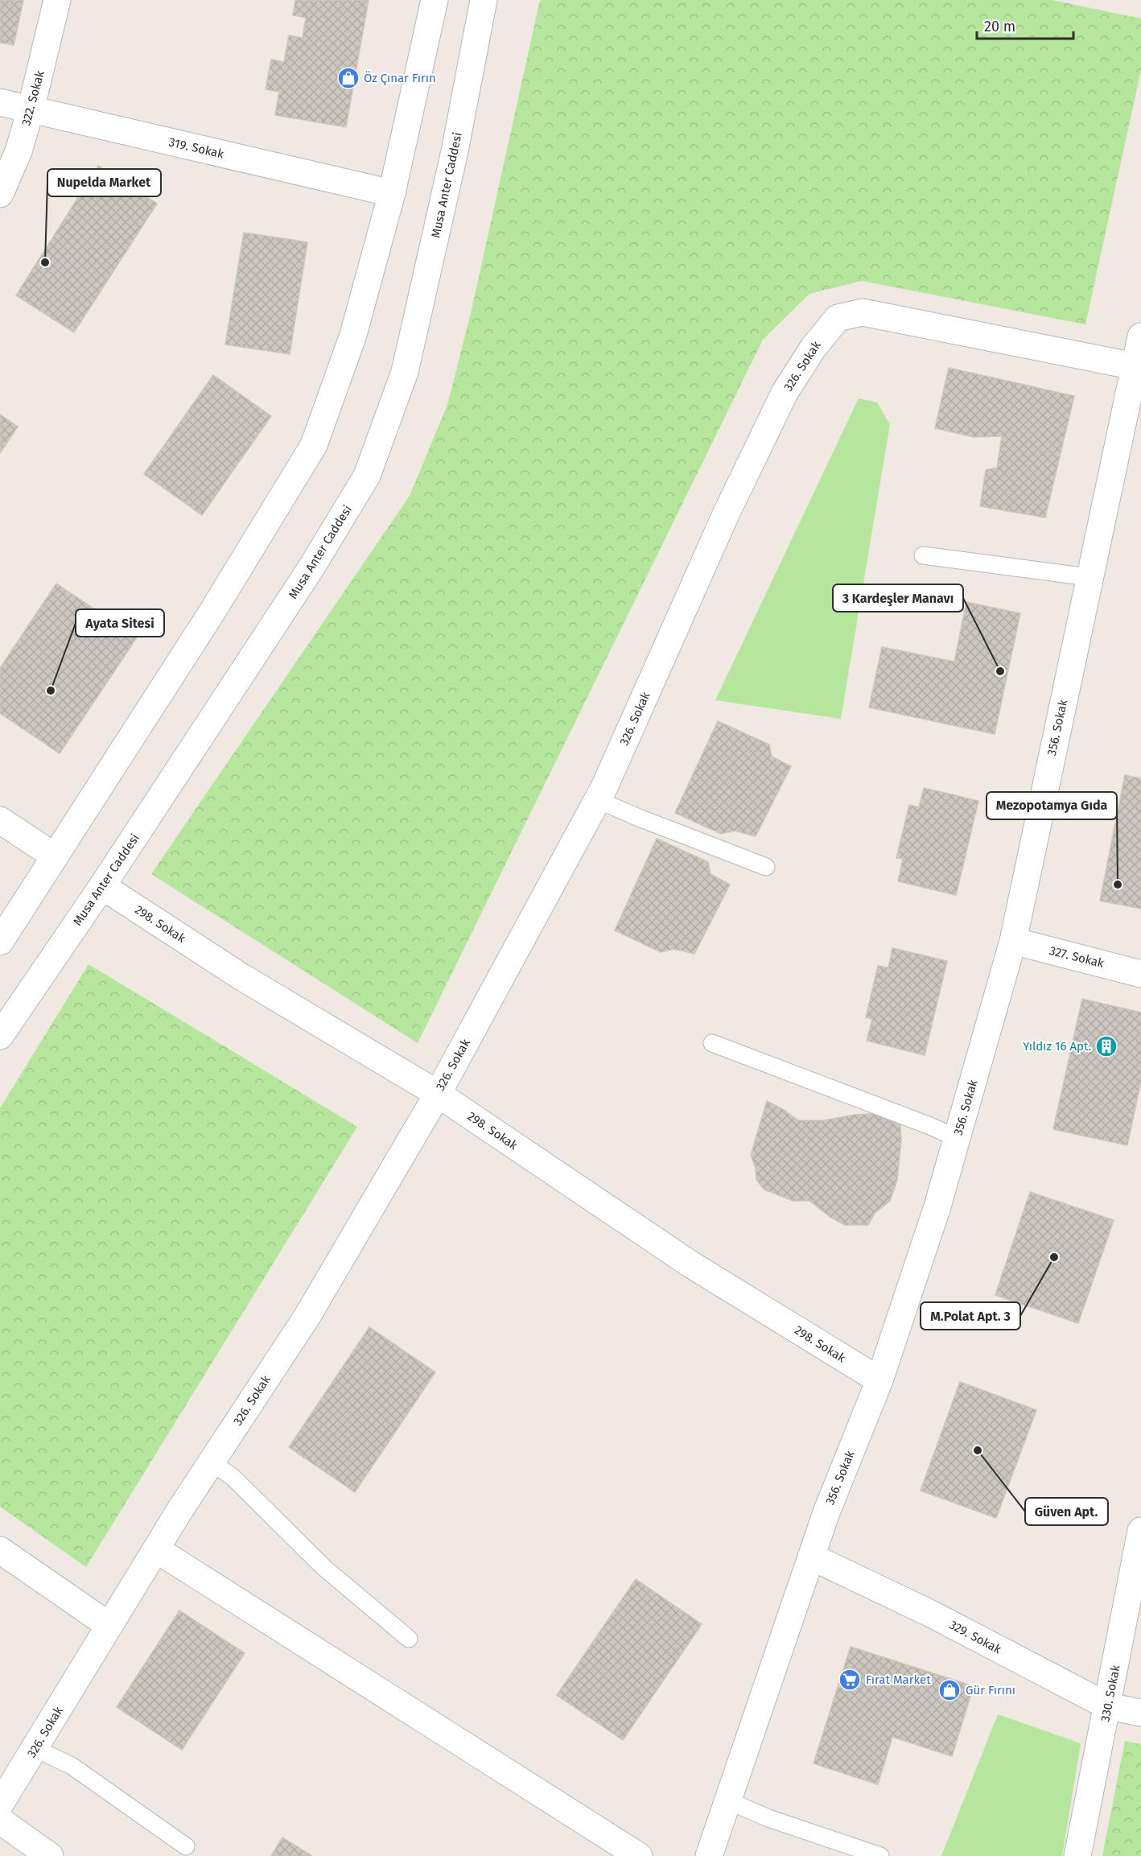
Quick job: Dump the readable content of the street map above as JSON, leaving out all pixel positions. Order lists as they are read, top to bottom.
{
  "streets": {
    "street": [
      "322. Sokak",
      "319. Sokak",
      "Musa Anter Caddesi",
      "326. Sokak",
      "356. Sokak",
      "298. Sokak",
      "327. Sokak",
      "329. Sokak",
      "330. Sokak"
    ]
  },
  "crossings": [
    ["322. Sokak", "319. Sokak"],
    ["Musa Anter Caddesi", "298. Sokak"],
    ["326. Sokak", "356. Sokak"],
    ["326. Sokak", "298. Sokak"],
    ["356. Sokak", "298. Sokak"],
    ["356. Sokak", "327. Sokak"],
    ["356. Sokak", "329. Sokak"],
    ["329. Sokak", "330. Sokak"]
  ],
  "places": {
    "shop": ["Öz Çınar Fırın", "Gür Fırını"],
    "other": [
      "Nupelda Market",
      "3 Kardeşler Manavı",
      "Ayata Sitesi",
      "Mezopotamya Gıda",
      "M.Polat Apt. 3",
      "Güven Apt."
    ],
    "building": ["Yıldız 16 Apt."],
    "supermarket": ["Fırat Market"]
  },
  "scale_bar": "20 m"
}
